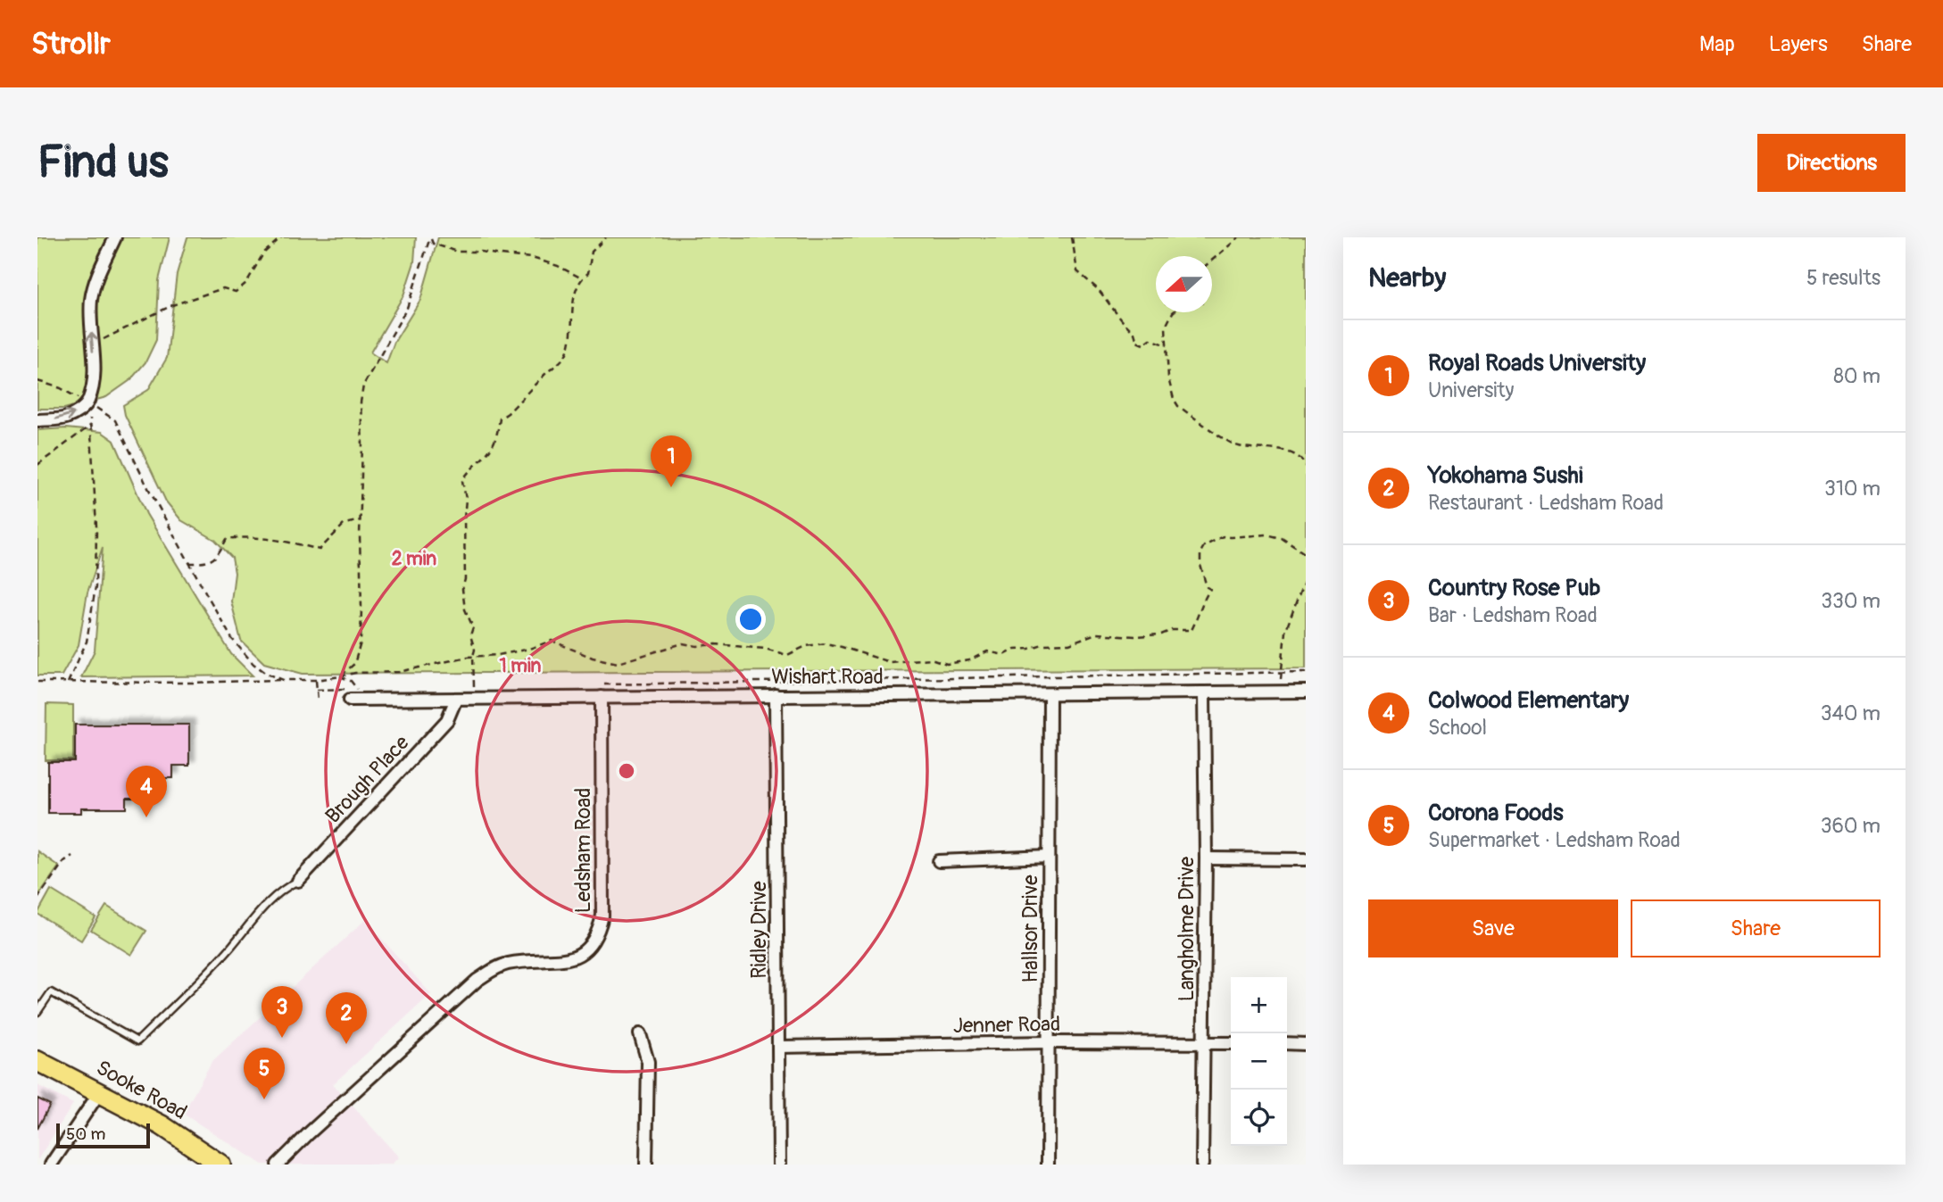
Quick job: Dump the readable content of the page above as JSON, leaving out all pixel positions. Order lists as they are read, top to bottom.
{
  "streets": {
    "main road": ["Sooke Road"],
    "street": [
      "Wishart Road",
      "Brough Place",
      "Ledsham Road",
      "Hallsor Drive",
      "Langholme Drive",
      "Ridley Drive",
      "Jenner Road"
    ]
  },
  "crossings": [
    ["Wishart Road", "Brough Place"],
    ["Wishart Road", "Ledsham Road"],
    ["Wishart Road", "Hallsor Drive"],
    ["Wishart Road", "Langholme Drive"],
    ["Wishart Road", "Ridley Drive"],
    ["Hallsor Drive", "Jenner Road"],
    ["Langholme Drive", "Jenner Road"],
    ["Ridley Drive", "Jenner Road"]
  ],
  "scale_bar": "50 m",
  "north": "left",
  "page": {
    "header": "Strollr",
    "nav": ["Map", "Layers", "Share"],
    "buttons": [
      "Directions",
      ["Save", "Share"]
    ],
    "title": "Find us",
    "heading": ["Nearby", "5 results"],
    "list": [
      {
        "mark": "1",
        "name": "Royal Roads University",
        "note": "University",
        "value": "80 m"
      },
      {
        "mark": "2",
        "name": "Yokohama Sushi",
        "note": "Restaurant · Ledsham Road",
        "value": "310 m"
      },
      {
        "mark": "3",
        "name": "Country Rose Pub",
        "note": "Bar · Ledsham Road",
        "value": "330 m"
      },
      {
        "mark": "4",
        "name": "Colwood Elementary",
        "note": "School",
        "value": "340 m"
      },
      {
        "mark": "5",
        "name": "Corona Foods",
        "note": "Supermarket · Ledsham Road",
        "value": "360 m"
      }
    ],
    "pins": [
      "1",
      "4",
      "3",
      "2",
      "5"
    ],
    "map_buttons": ["+", "−"],
    "scale": "50 m"
  },
  "rings": ["2 min", "1 min"]
}
